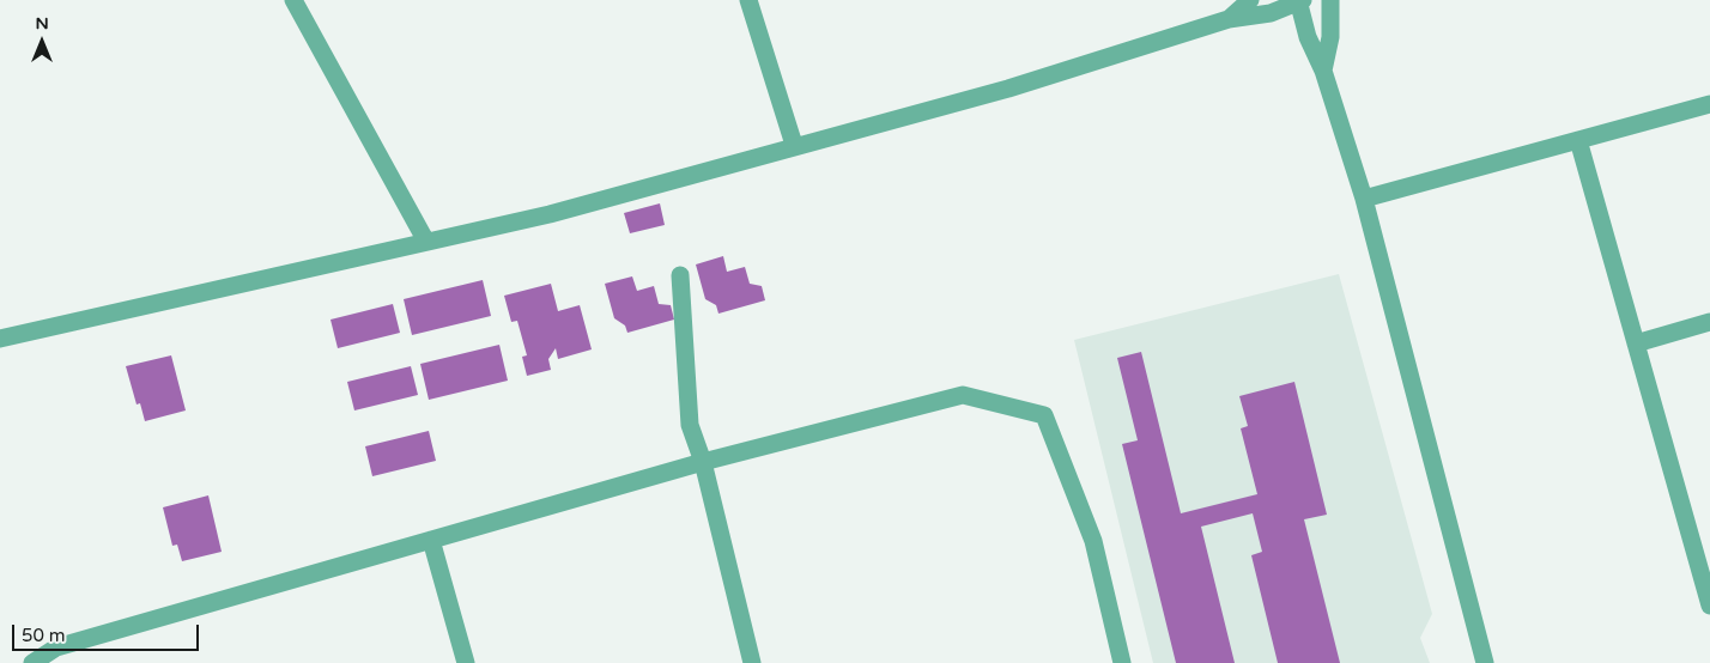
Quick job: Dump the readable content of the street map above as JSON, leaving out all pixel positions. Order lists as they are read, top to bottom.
{
  "scale_bar": "50 m",
  "north": "top"
}
